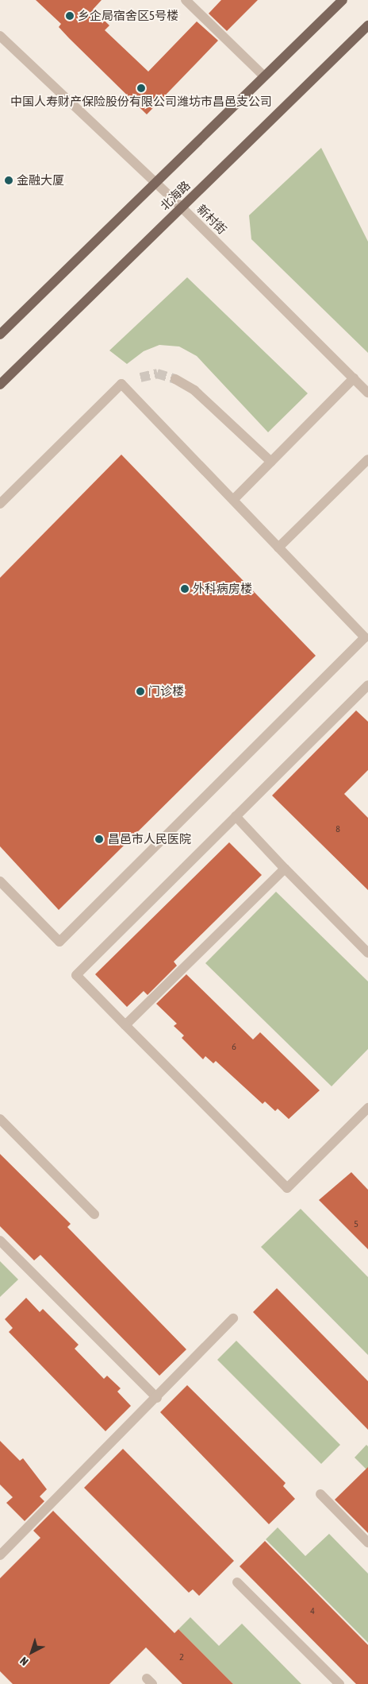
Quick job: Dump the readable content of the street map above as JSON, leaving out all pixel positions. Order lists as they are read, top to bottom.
{
  "streets": {
    "main road": ["北海路"],
    "street": ["新村街"]
  },
  "crossings": [
    ["北海路", "新村街"]
  ],
  "places": [
    "乡企局宿舍区5号楼",
    "中国人寿财产保险股份有限公司潍坊市昌邑支公司",
    "金融大厦",
    "外科病房楼",
    "门诊楼",
    "昌邑市人民医院"
  ],
  "house_numbers": [
    "8",
    "6",
    "5",
    "4",
    "2"
  ],
  "north": "bottom left"
}
